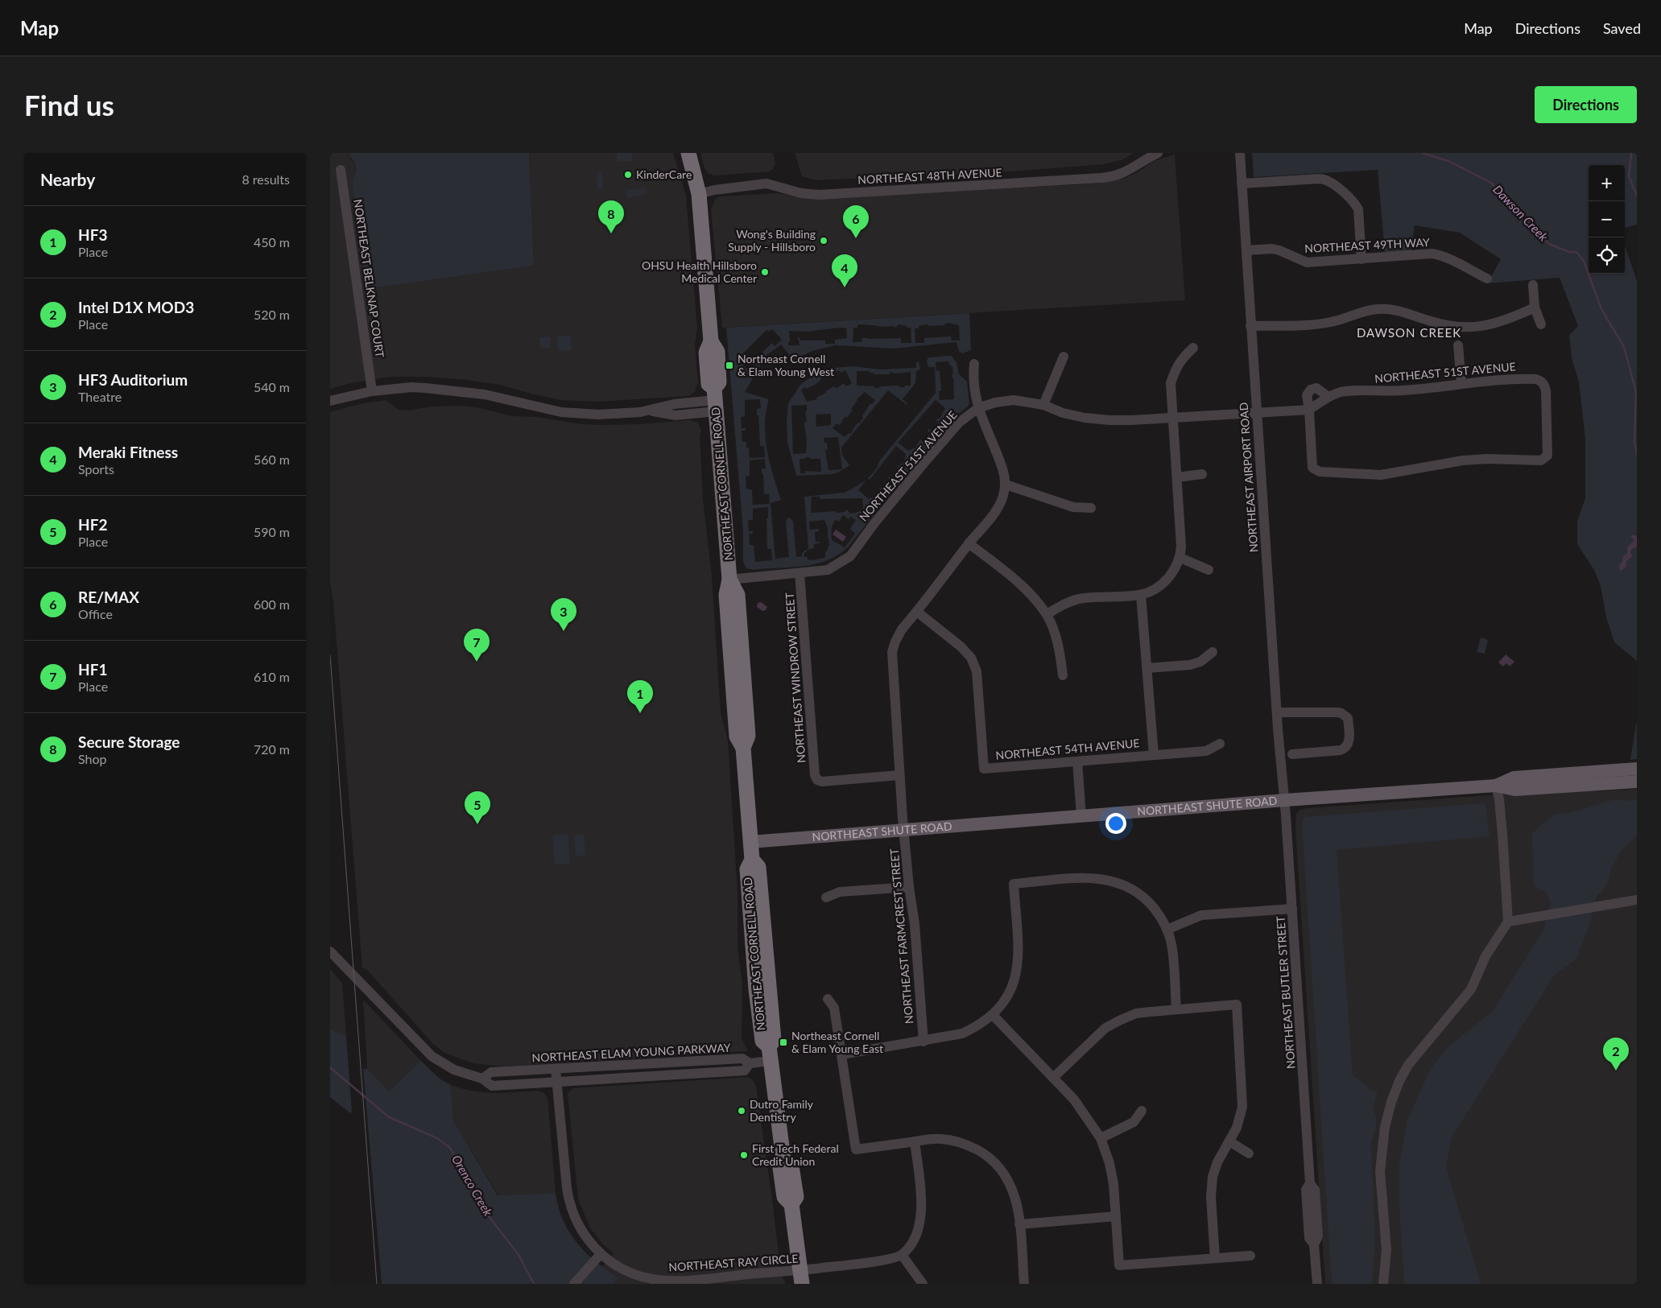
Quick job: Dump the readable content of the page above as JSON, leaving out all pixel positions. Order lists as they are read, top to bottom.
{
  "streets": {
    "highway": ["NORTHEAST CORNELL ROAD"],
    "main road": ["NORTHEAST SHUTE ROAD"],
    "street": [
      "NORTHEAST 48TH AVENUE",
      "NORTHEAST 49TH WAY",
      "NORTHEAST BELKNAP COURT",
      "NORTHEAST 51ST AVENUE",
      "NORTHEAST AIRPORT ROAD",
      "NORTHEAST WINDROW STREET",
      "NORTHEAST 54TH AVENUE",
      "NORTHEAST FARMCREST STREET",
      "NORTHEAST BUTLER STREET",
      "NORTHEAST ELAM YOUNG PARKWAY",
      "NORTHEAST RAY CIRCLE"
    ]
  },
  "crossings": [
    ["NORTHEAST 48TH AVENUE", "NORTHEAST CORNELL ROAD"],
    ["NORTHEAST 49TH WAY", "NORTHEAST AIRPORT ROAD"],
    ["NORTHEAST 51ST AVENUE", "NORTHEAST AIRPORT ROAD"],
    ["NORTHEAST 51ST AVENUE", "NORTHEAST CORNELL ROAD"],
    ["NORTHEAST 51ST AVENUE", "NORTHEAST WINDROW STREET"],
    ["NORTHEAST AIRPORT ROAD", "NORTHEAST SHUTE ROAD"],
    ["NORTHEAST AIRPORT ROAD", "NORTHEAST BUTLER STREET"],
    ["NORTHEAST CORNELL ROAD", "NORTHEAST SHUTE ROAD"],
    ["NORTHEAST CORNELL ROAD", "NORTHEAST RAY CIRCLE"],
    ["NORTHEAST WINDROW STREET", "NORTHEAST FARMCREST STREET"],
    ["NORTHEAST 54TH AVENUE", "NORTHEAST FARMCREST STREET"],
    ["NORTHEAST SHUTE ROAD", "NORTHEAST FARMCREST STREET"],
    ["NORTHEAST SHUTE ROAD", "NORTHEAST BUTLER STREET"],
    ["NORTHEAST ELAM YOUNG PARKWAY", "NORTHEAST RAY CIRCLE"]
  ],
  "districts": ["DAWSON CREEK"],
  "water": ["Dawson Creek", "Orenco Creek"],
  "places": {
    "other": [
      "KinderCare",
      "Wong's Building Supply - Hillsboro",
      "OHSU Health Hillsboro Medical Center",
      "Dutro Family Dentistry",
      "First Tech Federal Credit Union"
    ],
    "transit": ["Northeast Cornell & Elam Young West", "Northeast Cornell & Elam Young East"]
  },
  "page": {
    "header": "Map",
    "nav": ["Map", "Directions", "Saved"],
    "buttons": "Directions",
    "title": "Find us",
    "heading": ["Nearby", "8 results"],
    "map_buttons": ["+", "−"],
    "pins": [
      "8",
      "6",
      "4",
      "3",
      "7",
      "1",
      "5",
      "2"
    ],
    "list": [
      {
        "mark": "1",
        "name": "HF3",
        "note": "Place",
        "value": "450 m"
      },
      {
        "mark": "2",
        "name": "Intel D1X MOD3",
        "note": "Place",
        "value": "520 m"
      },
      {
        "mark": "3",
        "name": "HF3 Auditorium",
        "note": "Theatre",
        "value": "540 m"
      },
      {
        "mark": "4",
        "name": "Meraki Fitness",
        "note": "Sports",
        "value": "560 m"
      },
      {
        "mark": "5",
        "name": "HF2",
        "note": "Place",
        "value": "590 m"
      },
      {
        "mark": "6",
        "name": "RE/MAX",
        "note": "Office",
        "value": "600 m"
      },
      {
        "mark": "7",
        "name": "HF1",
        "note": "Place",
        "value": "610 m"
      },
      {
        "mark": "8",
        "name": "Secure Storage",
        "note": "Shop",
        "value": "720 m"
      }
    ]
  }
}
